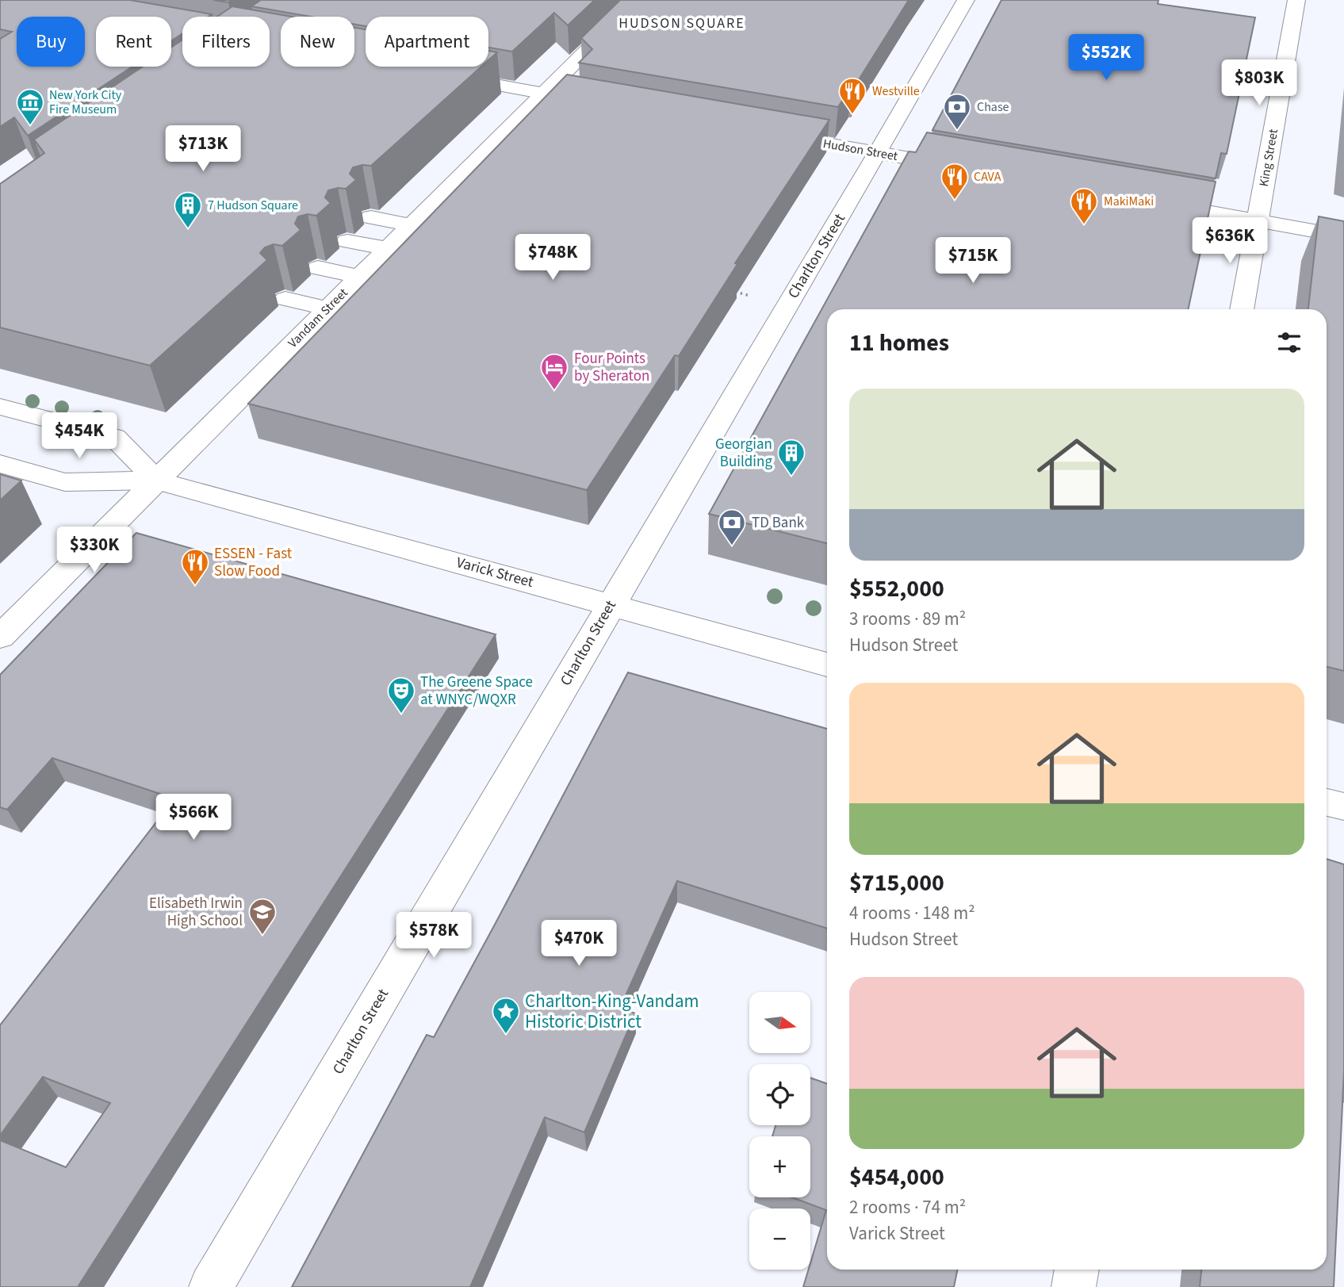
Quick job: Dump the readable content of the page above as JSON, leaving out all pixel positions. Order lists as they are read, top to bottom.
{
  "streets": {
    "street": [
      "Hudson Street",
      "King Street",
      "Charlton Street",
      "Vandam Street",
      "Varick Street"
    ]
  },
  "crossings": [
    ["Hudson Street", "Charlton Street"],
    ["Charlton Street", "Varick Street"],
    ["Vandam Street", "Varick Street"]
  ],
  "districts": ["HUDSON SQUARE"],
  "places": {
    "restaurant": [
      "Westville",
      "CAVA",
      "MakiMaki",
      "ESSEN - Fast Slow Food"
    ],
    "museum": ["New York City Fire Museum"],
    "bank": ["Chase", "TD Bank"],
    "building": ["7 Hudson Square", "Georgian Building"],
    "hotel": ["Four Points by Sheraton"],
    "theatre": ["The Greene Space at WNYC/WQXR"],
    "school or university": ["Elisabeth Irwin High School"],
    "place": ["Charlton-King-Vandam Historic District"]
  },
  "north": "right",
  "page": {
    "chip": [
      "Buy",
      "Rent",
      "Filters",
      "New",
      "Apartment"
    ],
    "price": [
      "$552K",
      "$803K",
      "$713K",
      "$636K",
      "$748K",
      "$715K",
      "$454K",
      "$330K",
      "$566K",
      "$578K",
      "$470K"
    ],
    "heading": "11 homes",
    "list": [
      {
        "name": "$552,000",
        "note": "3 rooms · 89 m² · Hudson Street"
      },
      {
        "name": "$715,000",
        "note": "4 rooms · 148 m² · Hudson Street"
      },
      {
        "name": "$454,000",
        "note": "2 rooms · 74 m² · Varick Street"
      }
    ],
    "map_buttons": ["+", "−"]
  }
}
